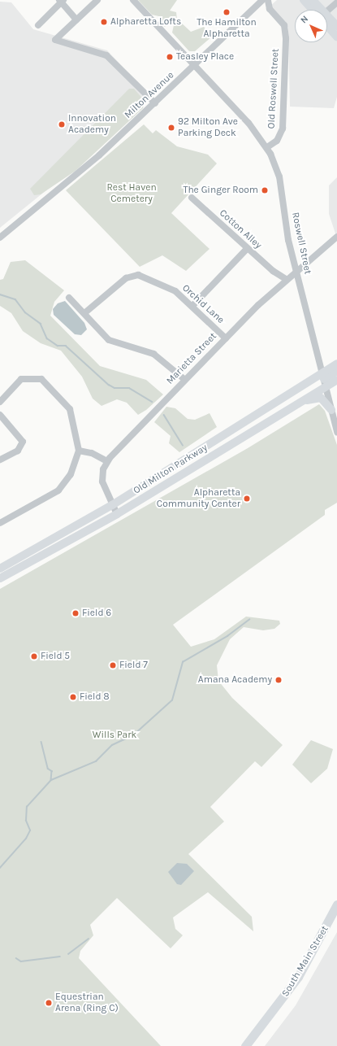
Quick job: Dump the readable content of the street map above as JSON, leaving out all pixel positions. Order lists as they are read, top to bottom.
{
  "streets": {
    "highway": ["South Main Street"],
    "main road": ["Old Milton Parkway"],
    "street": [
      "Old Roswell Street",
      "Milton Avenue",
      "Cotton Alley",
      "Roswell Street",
      "Orchid Lane",
      "Marietta Street"
    ]
  },
  "crossings": [
    ["Old Roswell Street", "Milton Avenue"],
    ["Old Roswell Street", "Roswell Street"],
    ["Milton Avenue", "Roswell Street"],
    ["Cotton Alley", "Marietta Street"],
    ["Roswell Street", "Marietta Street"],
    ["Roswell Street", "Old Milton Parkway"],
    ["Orchid Lane", "Marietta Street"]
  ],
  "parks": ["Rest Haven Cemetery", "Wills Park"],
  "places": [
    "The Hamilton Alpharetta",
    "Alpharetta Lofts",
    "Teasley Place",
    "Innovation Academy",
    "92 Milton Ave Parking Deck",
    "The Ginger Room",
    "Alpharetta Community Center",
    "Field 6",
    "Field 5",
    "Field 7",
    "Amana Academy",
    "Field 8",
    "Equestrian Arena (Ring C)"
  ],
  "north": "top left"
}
